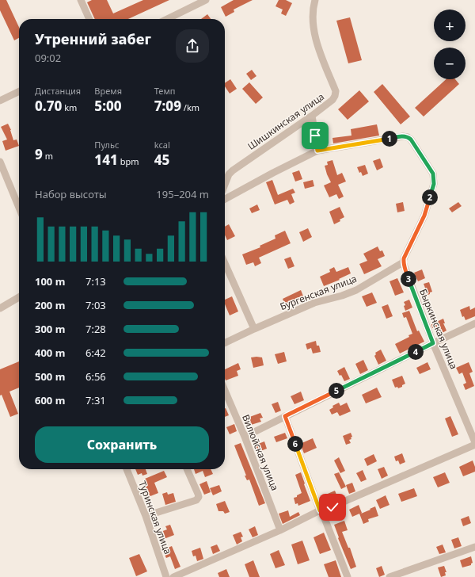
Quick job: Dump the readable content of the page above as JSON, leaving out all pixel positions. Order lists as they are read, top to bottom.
{
  "streets": {
    "street": [
      "Шишкинская улица",
      "Бургенская улица",
      "Быркинская улица",
      "Вилюйская улица",
      "Туринская улица"
    ]
  },
  "crossings": [
    ["Бургенская улица", "Быркинская улица"]
  ],
  "page": {
    "map_buttons": ["+", "−"],
    "heading": ["Утренний забег", "09:02"],
    "stats": [
      ["Дистанция", "0.70 km"],
      ["Время", "5:00"],
      ["Темп", "7:09 /km"],
      ["9 m"],
      ["Пульс", "141 bpm"],
      ["kcal", "45"]
    ],
    "pins": [
      "1",
      "2",
      "3",
      "4",
      "5",
      "6"
    ],
    "chart": ["Набор высоты", "195–204 m"],
    "list": [
      {
        "name": "100 m",
        "note": "7:13"
      },
      {
        "name": "200 m",
        "note": "7:03"
      },
      {
        "name": "300 m",
        "note": "7:28"
      },
      {
        "name": "400 m",
        "note": "6:42"
      },
      {
        "name": "500 m",
        "note": "6:56"
      },
      {
        "name": "600 m",
        "note": "7:31"
      }
    ],
    "buttons": "Сохранить"
  }
}
